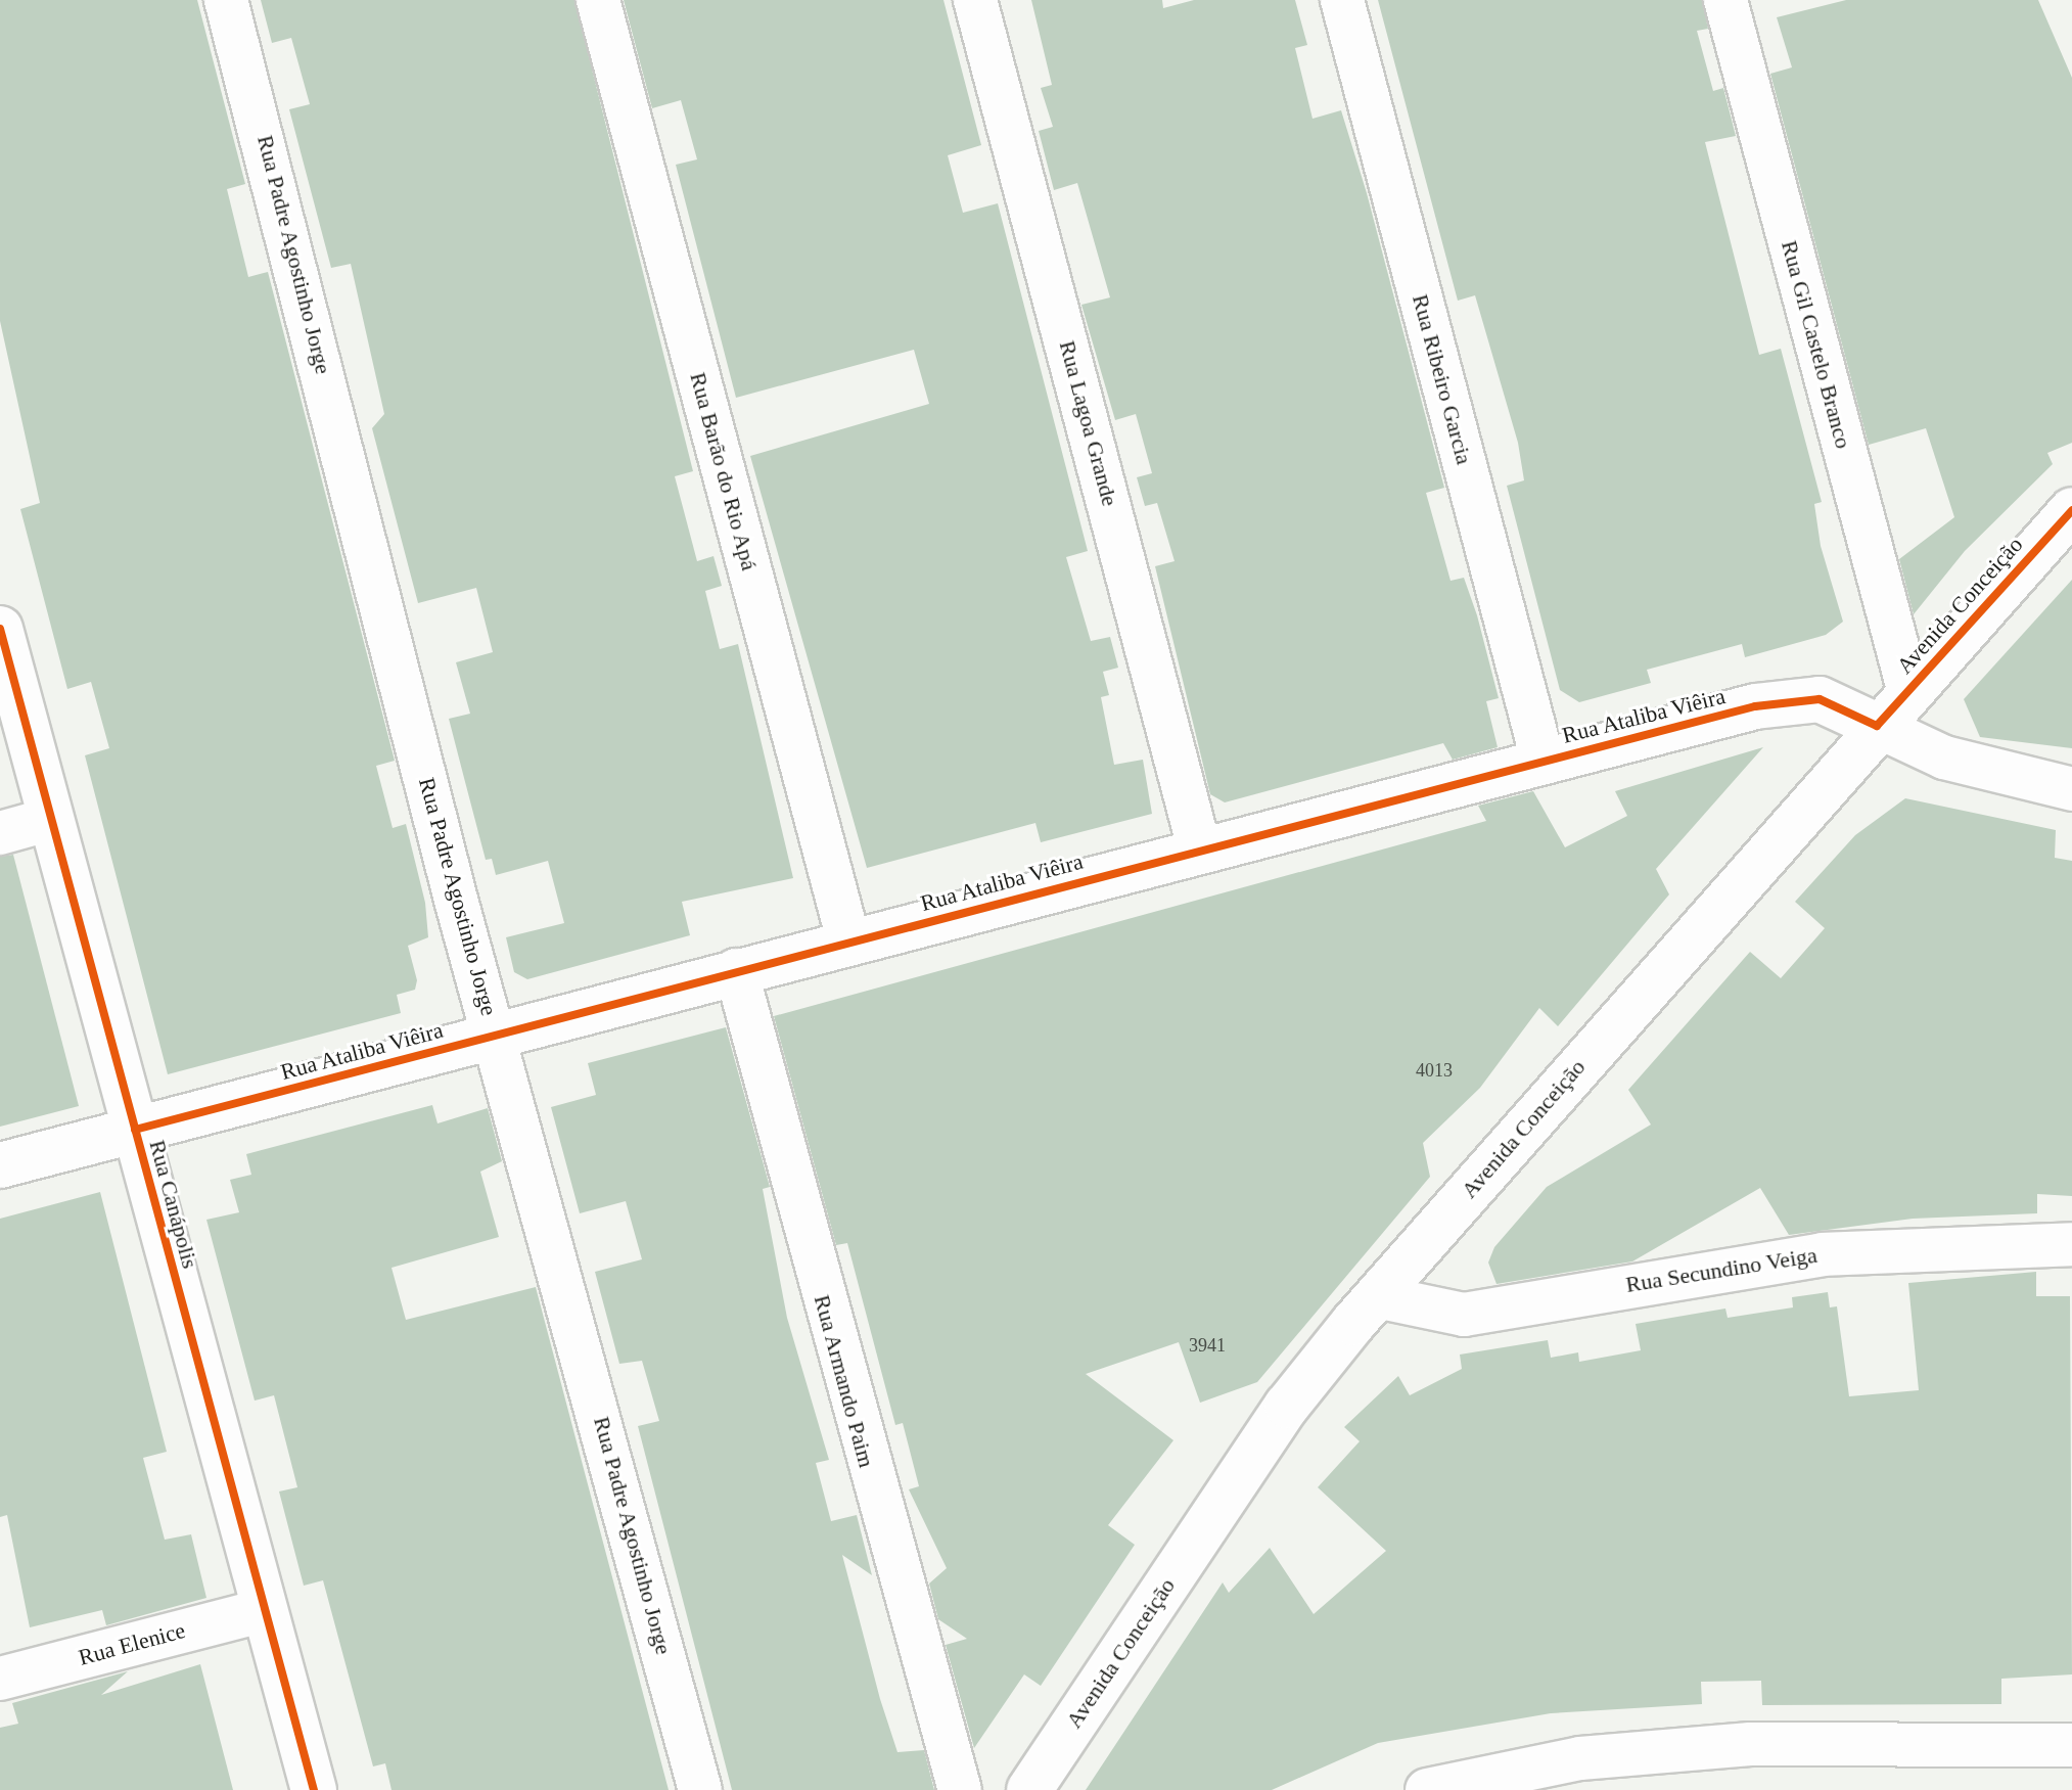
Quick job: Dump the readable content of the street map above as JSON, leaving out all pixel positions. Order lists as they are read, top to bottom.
{
  "streets": {
    "street": [
      "Rua Padre Agostinho Jorge",
      "Rua Gil Castelo Branco",
      "Rua Ribeiro Garcia",
      "Rua Lagoa Grande",
      "Rua Barão do Rio Apá",
      "Avenida Conceição",
      "Rua Ataliba Viêira",
      "Rua Canápolis",
      "Rua Secundino Veiga",
      "Rua Armando Paim",
      "Rua Elenice"
    ]
  },
  "crossings": [
    ["Rua Padre Agostinho Jorge", "Rua Ataliba Viêira"],
    ["Rua Gil Castelo Branco", "Avenida Conceição"],
    ["Rua Ribeiro Garcia", "Rua Ataliba Viêira"],
    ["Rua Lagoa Grande", "Rua Ataliba Viêira"],
    ["Rua Barão do Rio Apá", "Rua Ataliba Viêira"],
    ["Avenida Conceição", "Rua Ataliba Viêira"],
    ["Avenida Conceição", "Rua Secundino Veiga"],
    ["Rua Ataliba Viêira", "Rua Canápolis"],
    ["Rua Ataliba Viêira", "Rua Armando Paim"],
    ["Rua Canápolis", "Rua Elenice"]
  ],
  "house_numbers": ["4013", "3941"]
}
